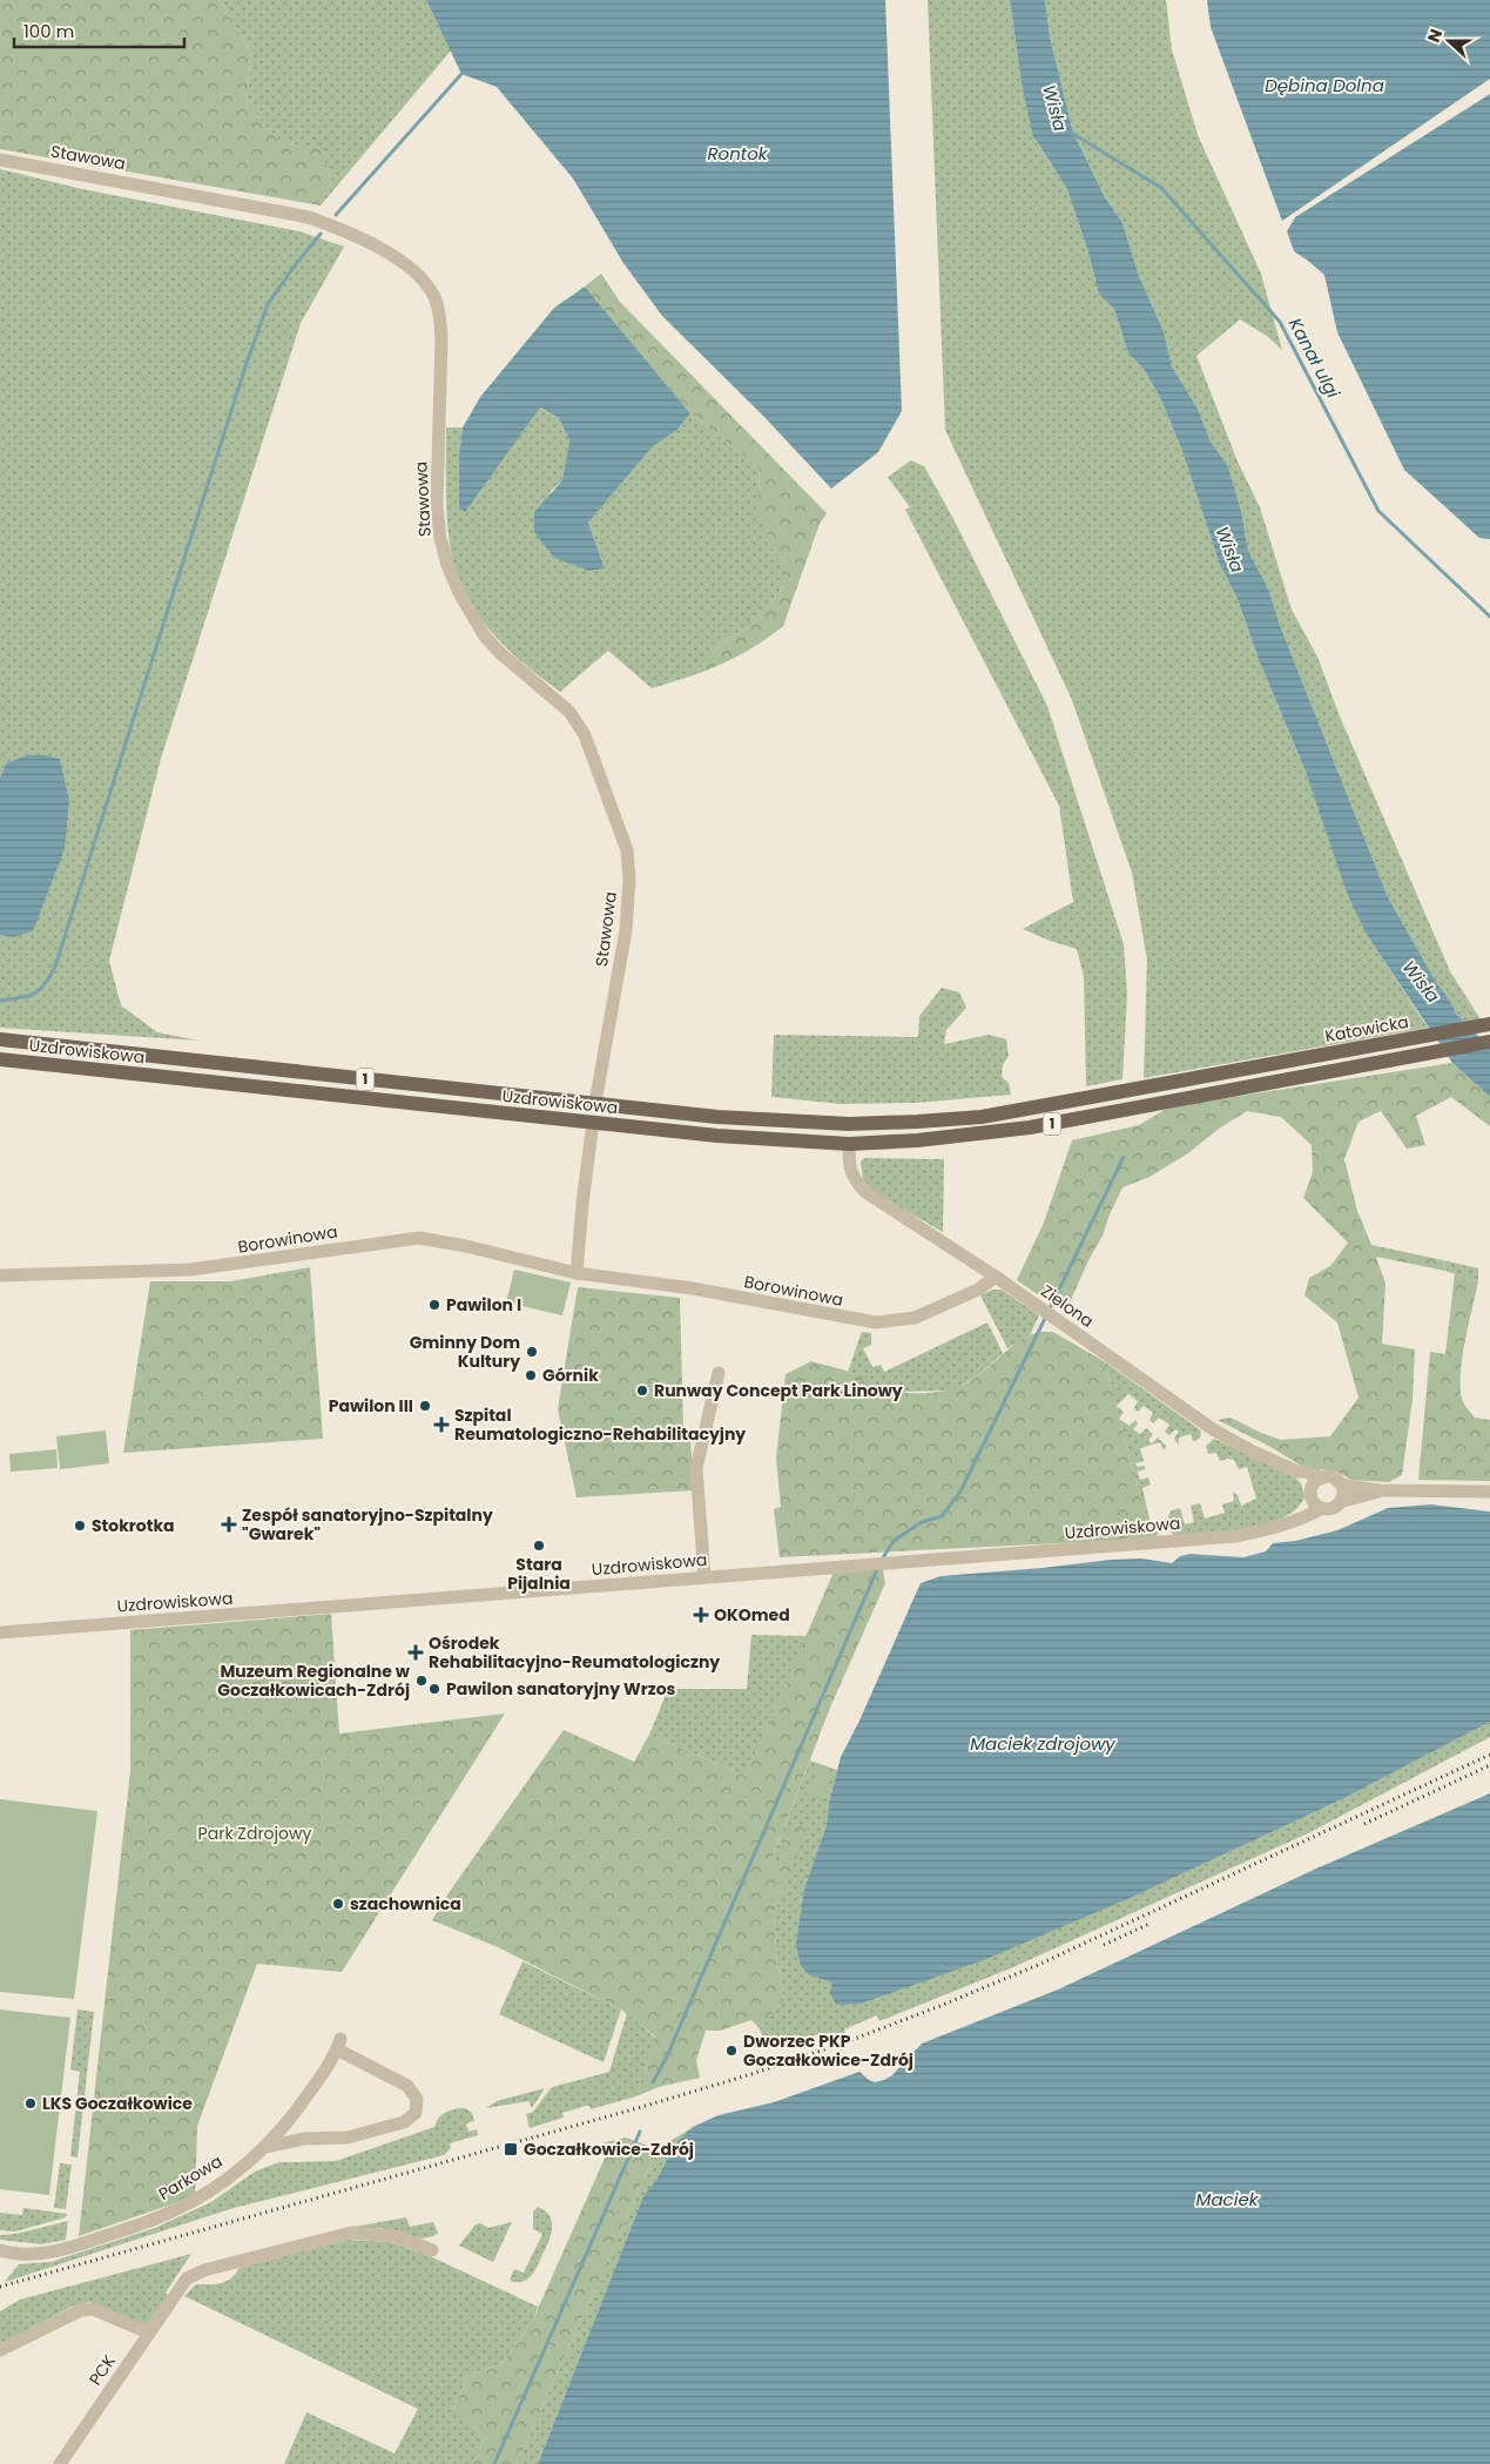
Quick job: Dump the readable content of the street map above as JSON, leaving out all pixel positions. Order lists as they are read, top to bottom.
{
  "streets": {
    "main road": ["Katowicka", "Uzdrowiskowa", "1"],
    "street": [
      "Stawowa",
      "Borowinowa",
      "Zielona",
      "Parkowa",
      "PCK"
    ]
  },
  "crossings": [
    ["Stawowa", "Uzdrowiskowa"],
    ["Katowicka", "Uzdrowiskowa"],
    ["Uzdrowiskowa", "Zielona"],
    ["Borowinowa", "Zielona"]
  ],
  "water": [
    "Dębina Dolna",
    "Wisła",
    "Rontok",
    "Kanał ulgi",
    "Maciek zdrojowy",
    "Maciek"
  ],
  "parks": ["Park Zdrojowy"],
  "places": {
    "other": [
      "Pawilon I",
      "Gminny Dom Kultury",
      "Górnik",
      "Runway Concept Park Linowy",
      "Pawilon III",
      "Stokrotka",
      "Stara Pijalnia",
      "Muzeum Regionalne w Goczałkowicach-Zdrój",
      "Pawilon sanatoryjny Wrzos",
      "szachownica",
      "Dworzec PKP Goczałkowice-Zdrój",
      "LKS Goczałkowice"
    ],
    "health": [
      "Szpital Reumatologiczno-Rehabilitacyjny",
      "Zespół sanatoryjno-Szpitalny \"Gwarek\"",
      "OKOmed",
      "Ośrodek Rehabilitacyjno-Reumatologiczny"
    ],
    "transit": ["Goczałkowice-Zdrój"]
  },
  "scale_bar": "100 m",
  "north": "left"
}
